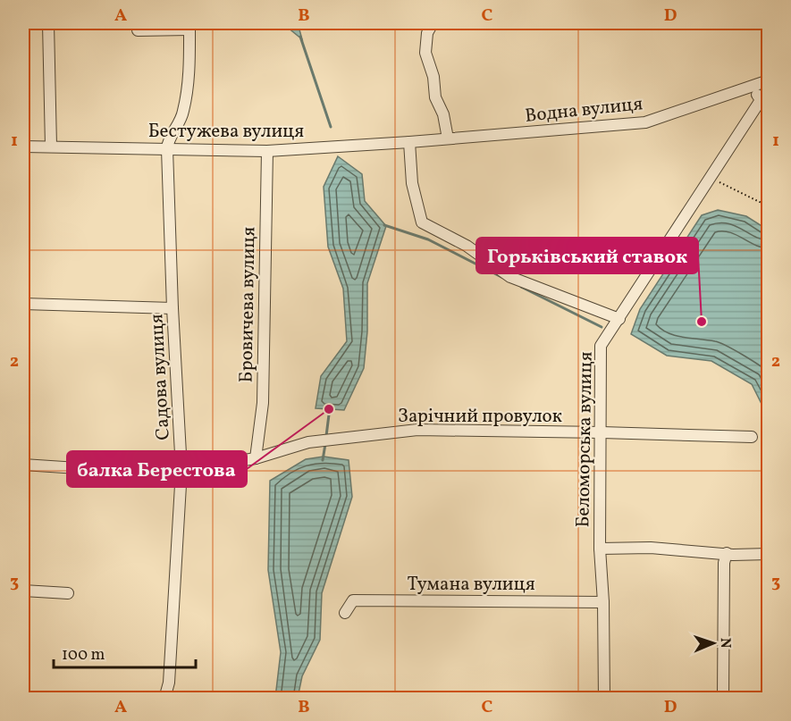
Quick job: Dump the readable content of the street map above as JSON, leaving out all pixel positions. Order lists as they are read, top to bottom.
{
  "streets": {
    "street": [
      "Водна вулиця",
      "Бестужева вулиця",
      "Бровичева вулиця",
      "Садова вулиця",
      "Зарічний провулок",
      "Беломорська вулиця",
      "Тумана вулиця"
    ]
  },
  "crossings": [
    ["Водна вулиця", "Бестужева вулиця"],
    ["Бестужева вулиця", "Бровичева вулиця"],
    ["Бестужева вулиця", "Садова вулиця"],
    ["Бровичева вулиця", "Зарічний провулок"],
    ["Садова вулиця", "Зарічний провулок"],
    ["Зарічний провулок", "Беломорська вулиця"],
    ["Беломорська вулиця", "Тумана вулиця"]
  ],
  "places": ["Горьківський ставок", "балка Берестова"],
  "scale_bar": "100 m",
  "north": "right",
  "grid": {
    "columns": [
      "A",
      "B",
      "C",
      "D"
    ],
    "rows": ["1", "2", "3"]
  }
}
